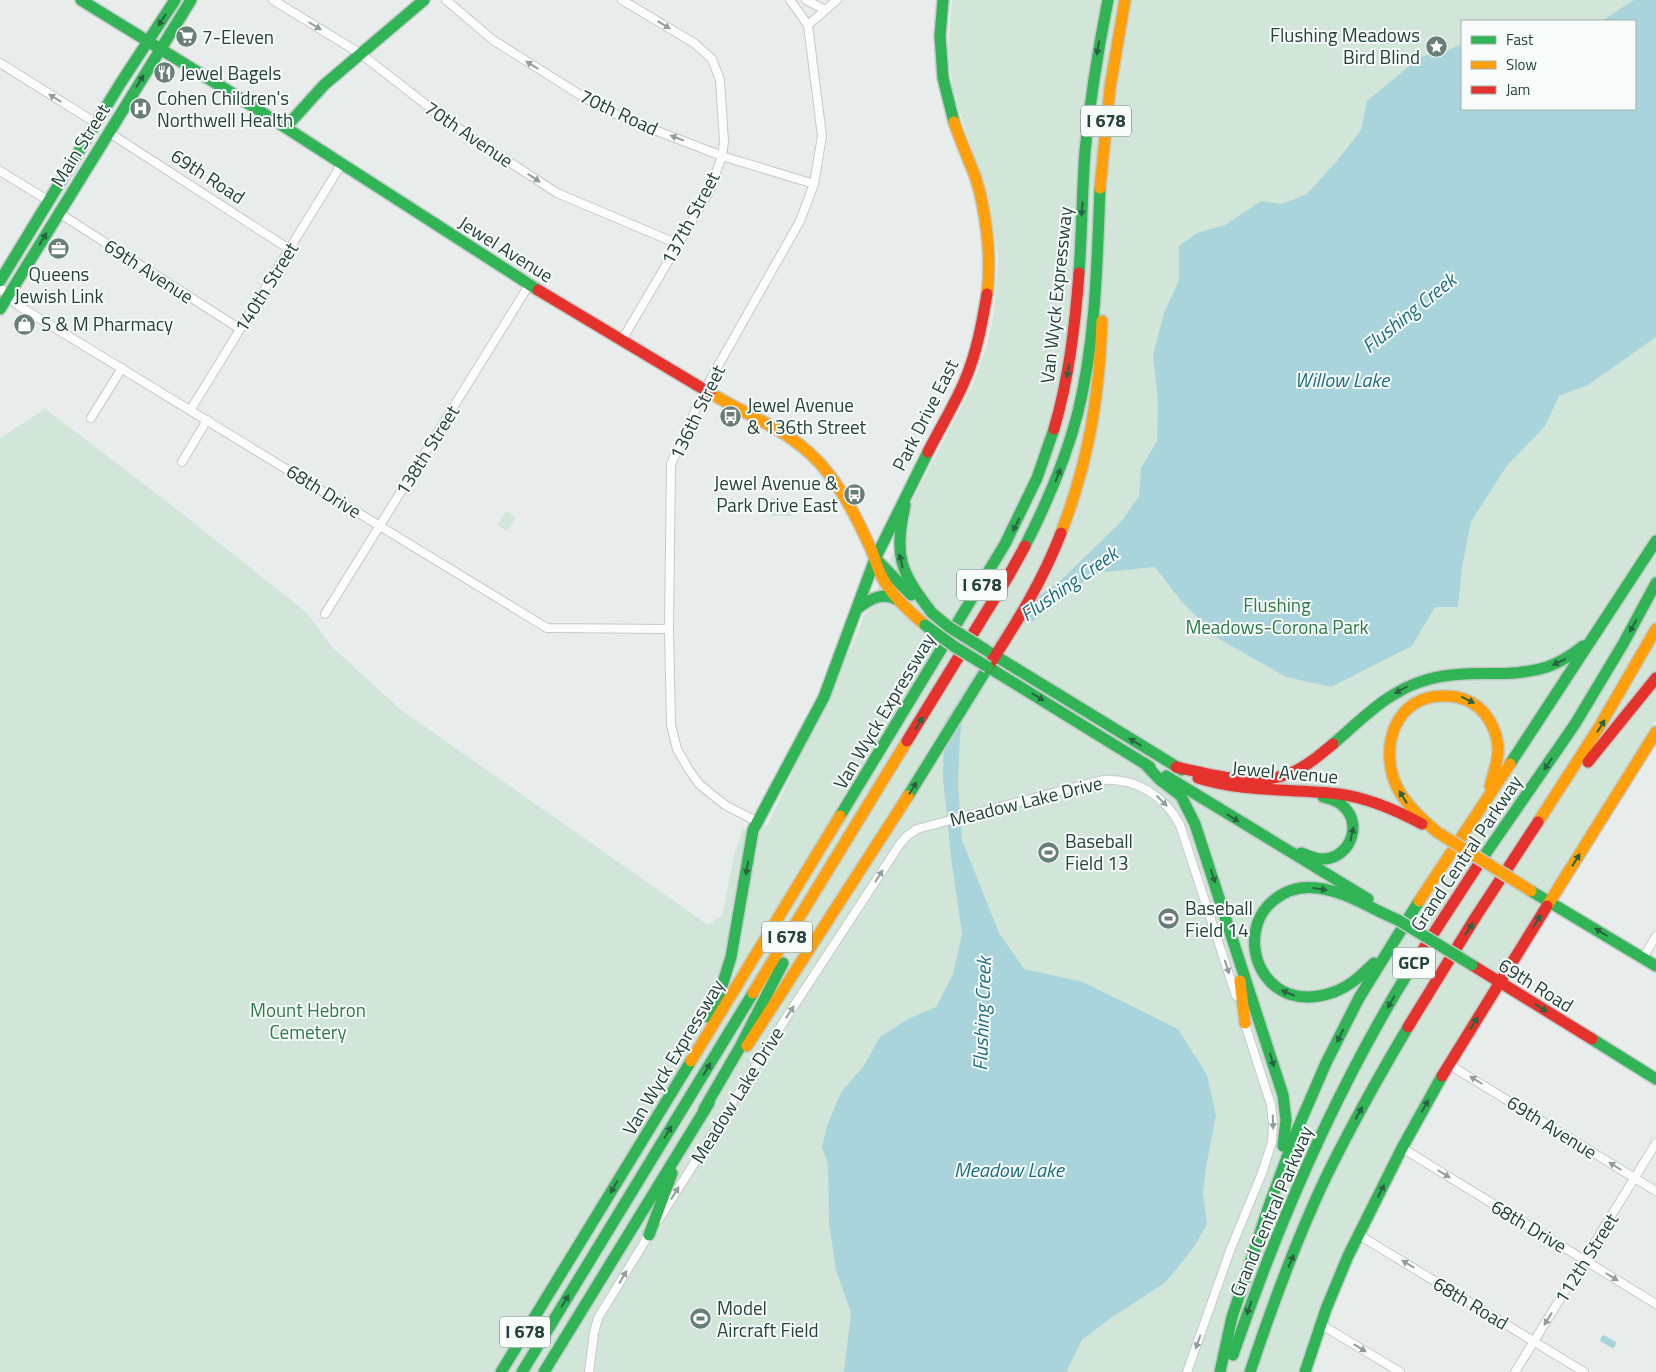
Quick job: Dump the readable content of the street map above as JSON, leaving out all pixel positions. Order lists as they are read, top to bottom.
{
  "streets": {
    "main road": [
      "I 678",
      "Main Street",
      "69th Road",
      "Jewel Avenue",
      "Van Wyck Expressway",
      "Park Drive East",
      "Grand Central Parkway",
      "GCP"
    ],
    "street": [
      "70th Road",
      "70th Avenue",
      "137th Street",
      "69th Avenue",
      "140th Street",
      "136th Street",
      "138th Street",
      "68th Drive",
      "Meadow Lake Drive",
      "112th Street",
      "68th Road"
    ]
  },
  "crossings": [
    ["70th Road", "137th Street"],
    ["70th Road", "136th Street"],
    ["70th Avenue", "137th Street"],
    ["Main Street", "69th Road"],
    ["Main Street", "Jewel Avenue"],
    ["Main Street", "69th Avenue"],
    ["Main Street", "68th Drive"],
    ["69th Road", "Jewel Avenue"],
    ["69th Road", "140th Street"],
    ["137th Street", "Jewel Avenue"],
    ["Jewel Avenue", "140th Street"],
    ["Jewel Avenue", "136th Street"],
    ["Jewel Avenue", "Park Drive East"],
    ["Jewel Avenue", "138th Street"],
    ["69th Avenue", "140th Street"],
    ["69th Avenue", "112th Street"],
    ["140th Street", "68th Drive"],
    ["Van Wyck Expressway", "Park Drive East"],
    ["136th Street", "Park Drive East"],
    ["136th Street", "68th Drive"],
    ["138th Street", "68th Drive"],
    ["68th Drive", "112th Street"],
    ["112th Street", "68th Road"]
  ],
  "one_way": [
    "70th Road",
    "70th Avenue",
    "69th Road",
    "137th Street",
    "69th Avenue",
    "112th Street",
    "68th Road"
  ],
  "water": ["Flushing Creek", "Willow Lake", "Meadow Lake"],
  "parks": ["Flushing Meadows-Corona Park", "Mount Hebron Cemetery"],
  "places": {
    "supermarket": ["7-Eleven"],
    "place": ["Flushing Meadows Bird Blind"],
    "restaurant": ["Jewel Bagels"],
    "hospital": ["Cohen Children's Northwell Health"],
    "office": ["Queens Jewish Link"],
    "shop": ["S & M Pharmacy"],
    "bus stop": ["Jewel Avenue & 136th Street", "Jewel Avenue & Park Drive East"],
    "sports": ["Baseball Field 13", "Baseball Field 14", "Model Aircraft Field"]
  },
  "legend": ["Fast", "Slow", "Jam"]
}
